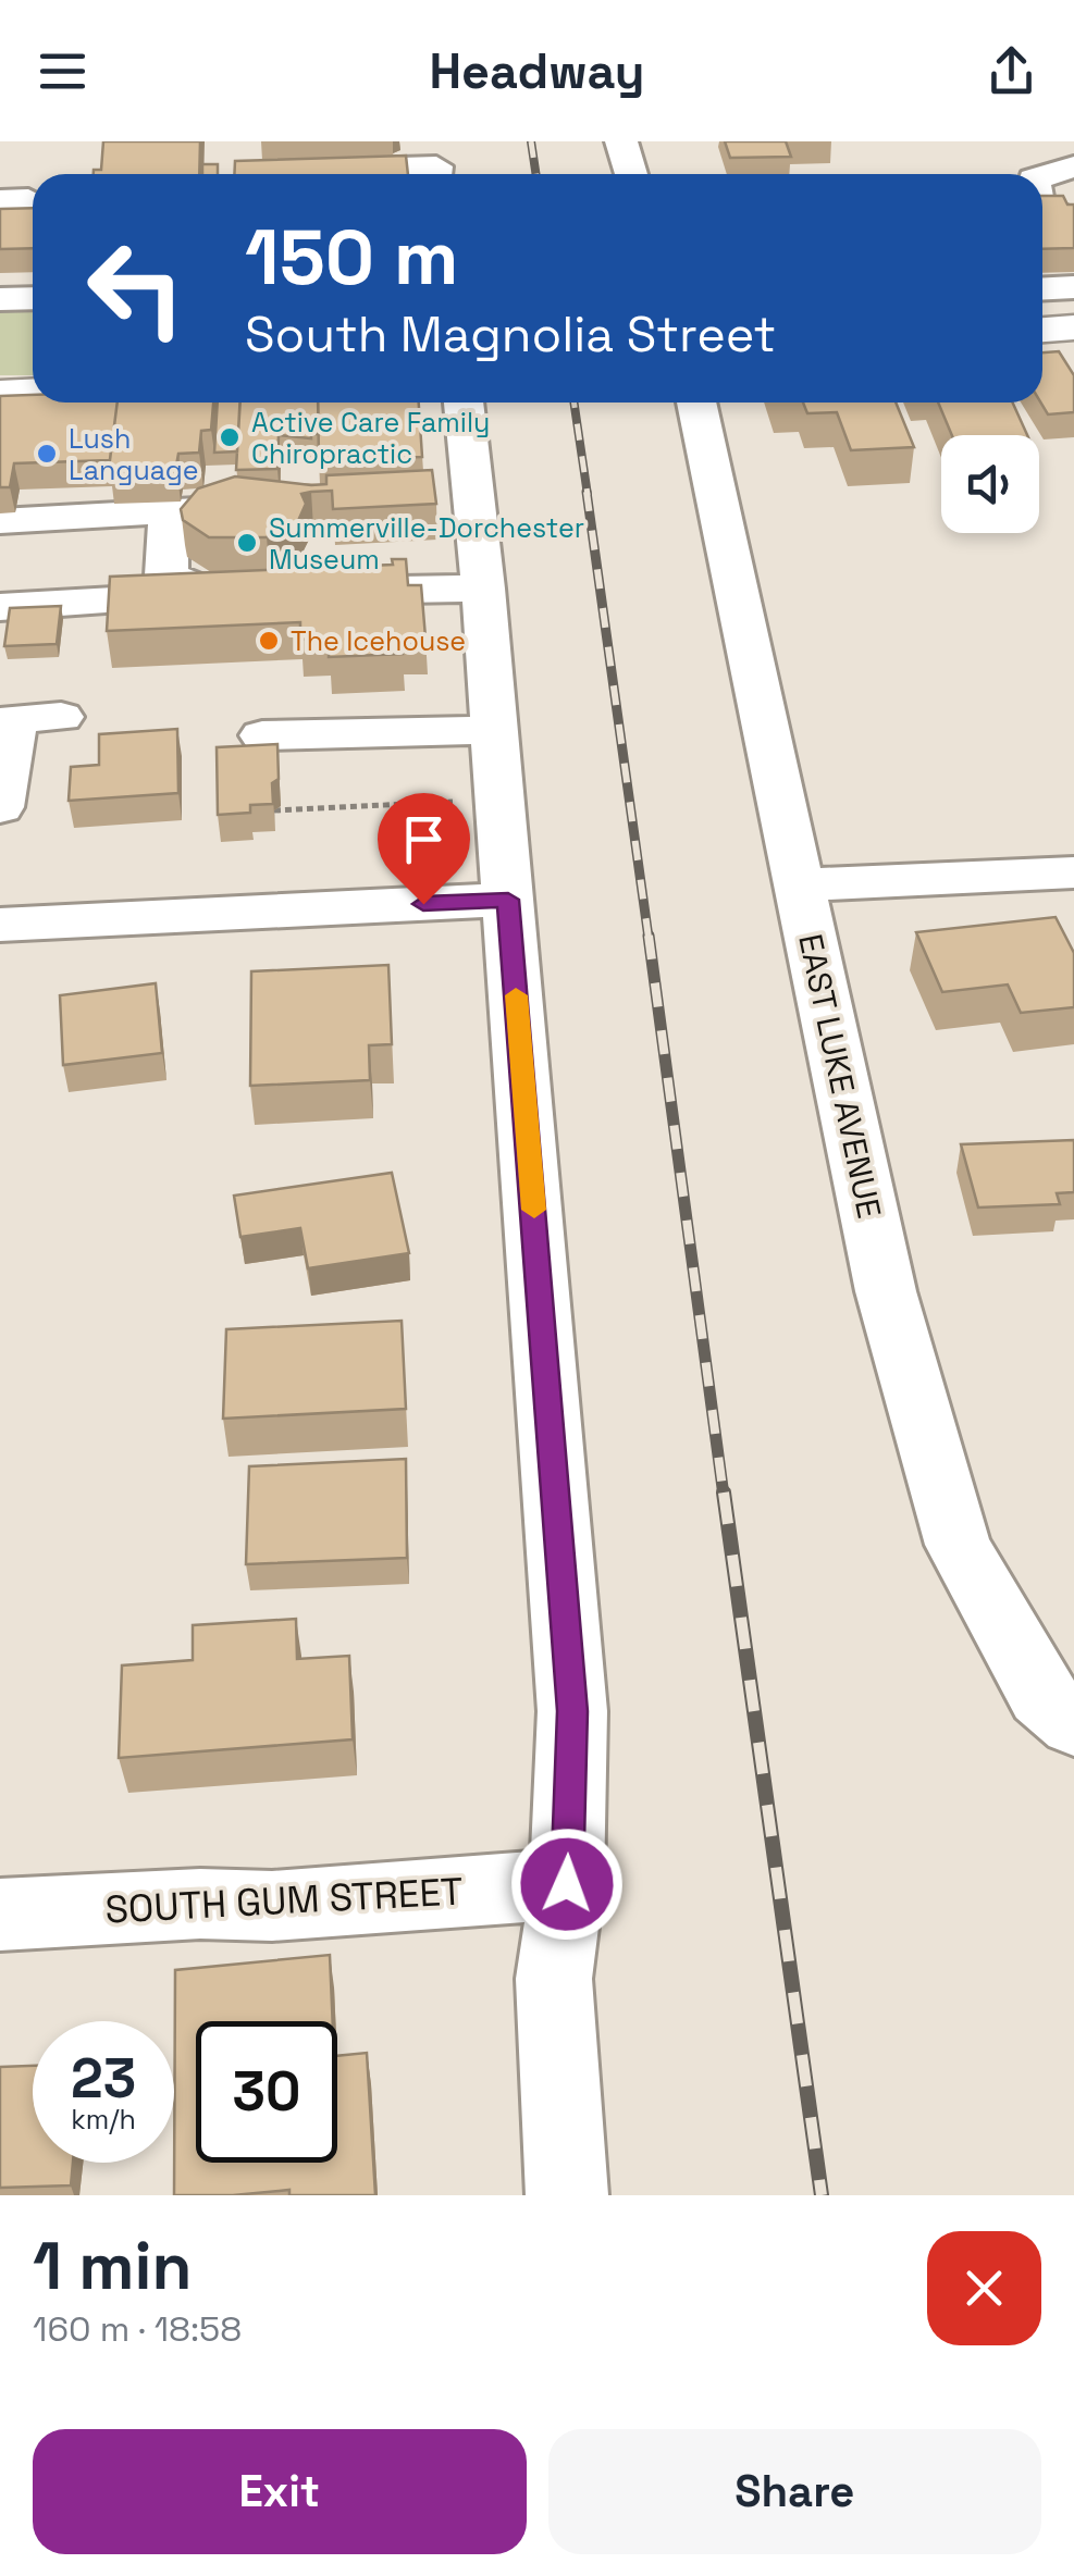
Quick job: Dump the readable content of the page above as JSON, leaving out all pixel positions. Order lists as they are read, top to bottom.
{
  "streets": {
    "street": ["EAST LUKE AVENUE", "SOUTH GUM STREET"]
  },
  "places": [
    "Active Care Family Chiropractic",
    "Lush Language",
    "Summerville-Dorchester Museum",
    "The Icehouse"
  ],
  "page": {
    "header": "Headway",
    "turn": ["150 m", "South Magnolia Street"],
    "speed": "23 km/h",
    "limit": "30",
    "heading": ["1 min", "160 m · 18:58"],
    "buttons": ["Exit", "Share"]
  }
}
